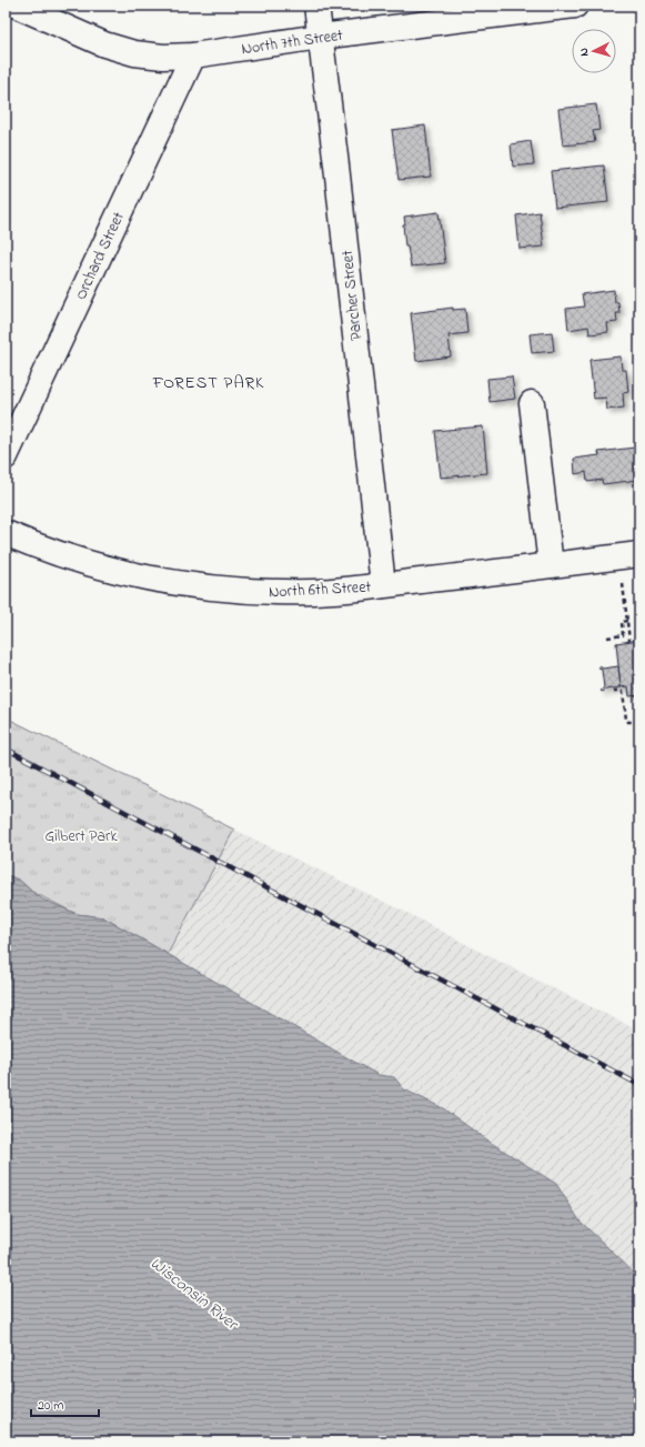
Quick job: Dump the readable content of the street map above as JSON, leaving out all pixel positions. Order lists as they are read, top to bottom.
{
  "streets": {
    "street": [
      "North 7th Street",
      "Orchard Street",
      "Parcher Street",
      "North 6th Street"
    ]
  },
  "crossings": [
    ["North 7th Street", "Orchard Street"],
    ["North 7th Street", "Parcher Street"],
    ["Parcher Street", "North 6th Street"]
  ],
  "districts": ["FOREST PARK"],
  "water": ["Wisconsin River"],
  "parks": ["Gilbert Park"],
  "scale_bar": "20 m",
  "north": "left"
}
